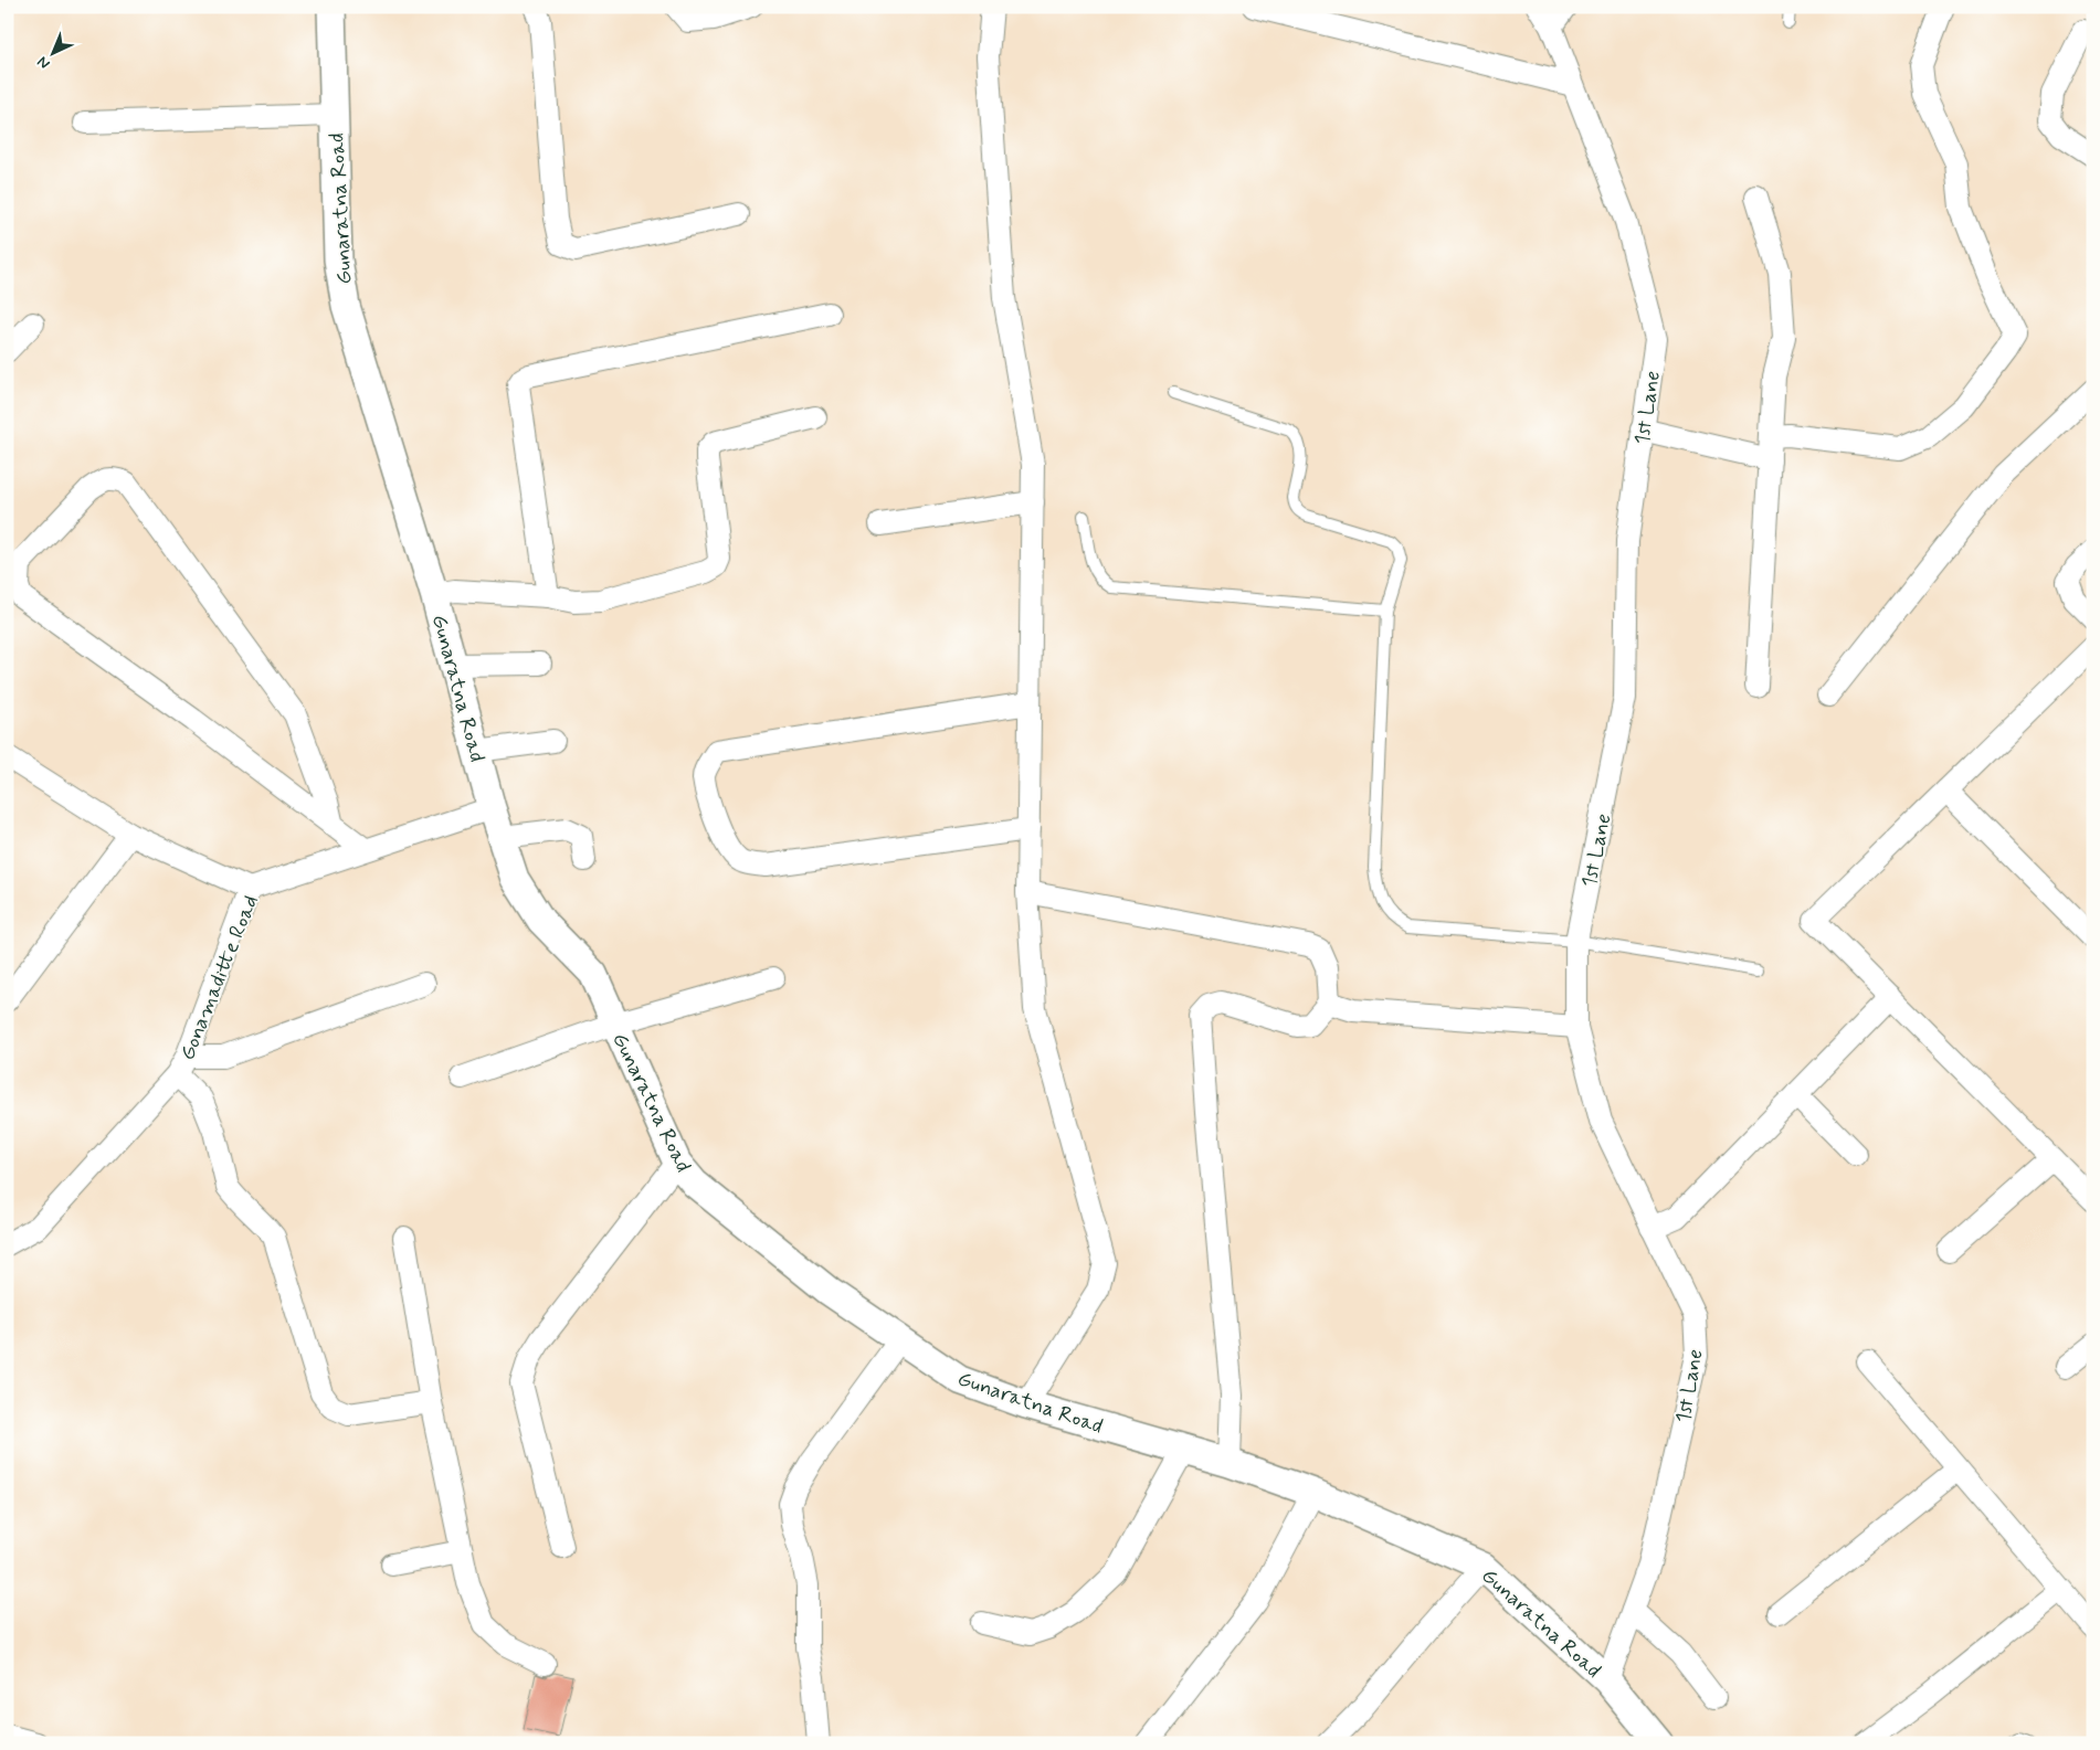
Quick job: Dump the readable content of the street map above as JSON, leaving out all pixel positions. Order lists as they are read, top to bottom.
{
  "streets": {
    "street": ["Gunaratna Road", "1st Lane", "Gonamaditte Road"]
  },
  "crossings": [
    ["Gunaratna Road", "1st Lane"],
    ["Gunaratna Road", "Gonamaditte Road"]
  ],
  "north": "bottom left"
}
